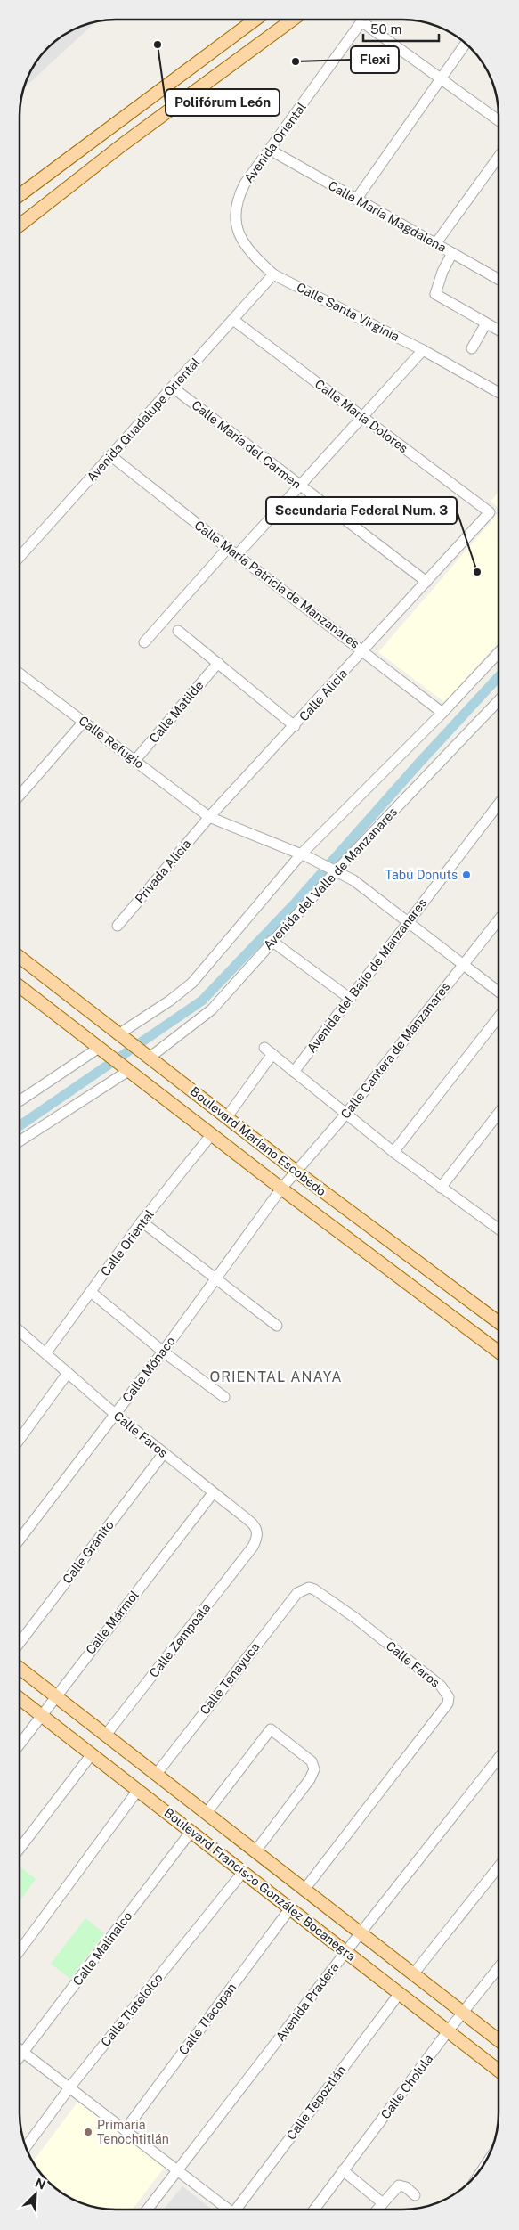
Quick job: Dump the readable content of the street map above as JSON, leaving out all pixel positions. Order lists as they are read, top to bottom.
{
  "streets": {
    "main road": ["Boulevard Mariano Escobedo", "Boulevard Francisco González Bocanegra"],
    "street": [
      "Avenida Oriental",
      "Calle María Magdalena",
      "Calle Santa Virginia",
      "Calle María Dolores",
      "Avenida Guadalupe Oriental",
      "Calle María del Carmen",
      "Calle María Patricia de Manzanares",
      "Calle Alicia",
      "Calle Matilde",
      "Calle Refugio",
      "Privada Alicia",
      "Avenida del Valle de Manzanares",
      "Avenida del Bajío de Manzanares",
      "Calle Cantera de Manzanares",
      "Calle Oriental",
      "Calle Mónaco",
      "Calle Faros",
      "Calle Granito",
      "Calle Mármol",
      "Calle Zempoala",
      "Calle Tenayuca",
      "Calle Malinalco",
      "Avenida Pradera",
      "Calle Tlatelolco",
      "Calle Tlacopan",
      "Calle Cholula",
      "Calle Tepoztlán"
    ]
  },
  "crossings": [
    ["Avenida Oriental", "Calle María Magdalena"],
    ["Avenida Oriental", "Calle Santa Virginia"],
    ["Avenida Oriental", "Avenida Guadalupe Oriental"],
    ["Calle Santa Virginia", "Avenida Guadalupe Oriental"],
    ["Calle María Dolores", "Avenida Guadalupe Oriental"],
    ["Calle María Dolores", "Calle Alicia"],
    ["Avenida Guadalupe Oriental", "Calle María del Carmen"],
    ["Avenida Guadalupe Oriental", "Calle María Patricia de Manzanares"],
    ["Calle María del Carmen", "Calle Alicia"],
    ["Calle María Patricia de Manzanares", "Calle Alicia"],
    ["Calle Alicia", "Calle Refugio"],
    ["Calle Alicia", "Privada Alicia"],
    ["Calle Matilde", "Calle Refugio"],
    ["Calle Refugio", "Privada Alicia"],
    ["Calle Refugio", "Avenida del Valle de Manzanares"],
    ["Calle Refugio", "Avenida del Bajío de Manzanares"],
    ["Calle Refugio", "Calle Cantera de Manzanares"],
    ["Avenida del Valle de Manzanares", "Boulevard Mariano Escobedo"],
    ["Calle Cantera de Manzanares", "Boulevard Mariano Escobedo"],
    ["Calle Cantera de Manzanares", "Calle Mónaco"],
    ["Boulevard Mariano Escobedo", "Calle Oriental"],
    ["Boulevard Mariano Escobedo", "Calle Mónaco"],
    ["Calle Oriental", "Calle Faros"],
    ["Calle Mónaco", "Calle Faros"],
    ["Calle Faros", "Calle Granito"],
    ["Calle Faros", "Calle Mármol"],
    ["Calle Faros", "Calle Zempoala"],
    ["Calle Faros", "Calle Tenayuca"],
    ["Calle Faros", "Boulevard Francisco González Bocanegra"],
    ["Calle Mármol", "Boulevard Francisco González Bocanegra"],
    ["Calle Zempoala", "Boulevard Francisco González Bocanegra"],
    ["Calle Tenayuca", "Boulevard Francisco González Bocanegra"],
    ["Boulevard Francisco González Bocanegra", "Calle Malinalco"],
    ["Boulevard Francisco González Bocanegra", "Avenida Pradera"],
    ["Boulevard Francisco González Bocanegra", "Calle Tlatelolco"],
    ["Boulevard Francisco González Bocanegra", "Calle Tlacopan"],
    ["Boulevard Francisco González Bocanegra", "Calle Cholula"],
    ["Boulevard Francisco González Bocanegra", "Calle Tepoztlán"]
  ],
  "districts": ["ORIENTAL ANAYA"],
  "places": [
    "Polifórum León",
    "Flexi",
    "Secundaria Federal Num. 3",
    "Tabú Donuts",
    "Primaria Tenochtitlán"
  ],
  "scale_bar": "50 m",
  "north": "top right"
}
